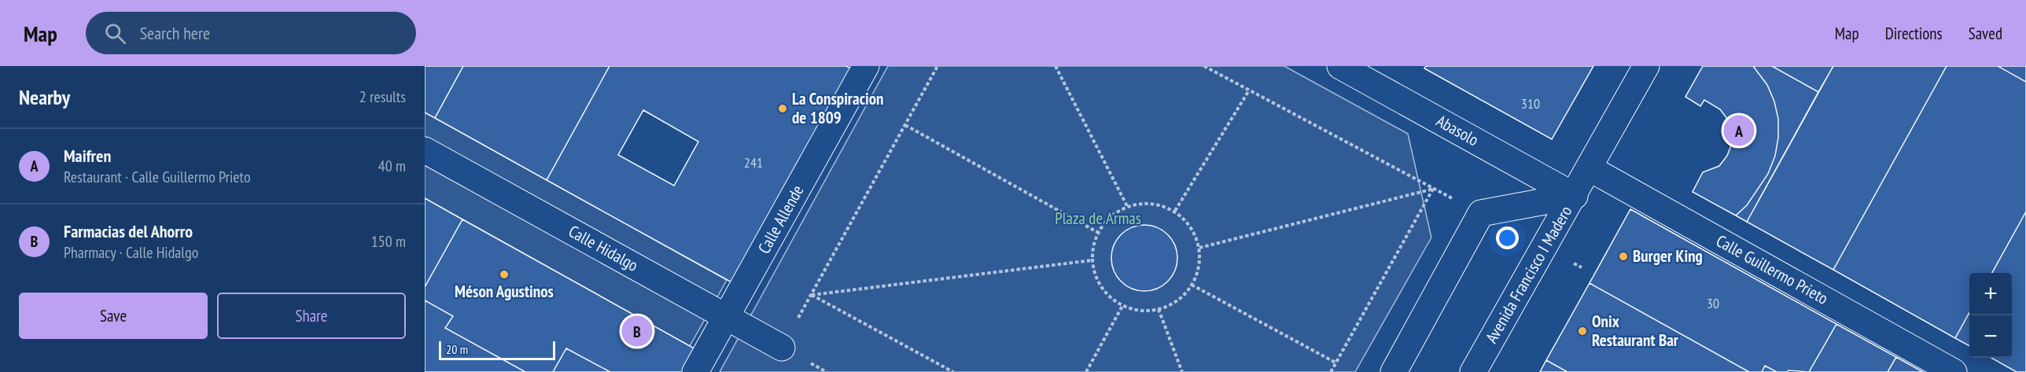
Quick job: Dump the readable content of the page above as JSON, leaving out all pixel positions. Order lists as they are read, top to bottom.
{
  "streets": {
    "street": [
      "Abasolo",
      "Calle Allende",
      "Calle Hidalgo",
      "Calle Guillermo Prieto",
      "Avenida Francisco I Madero"
    ]
  },
  "crossings": [
    ["Abasolo", "Avenida Francisco I Madero"],
    ["Calle Allende", "Calle Hidalgo"]
  ],
  "parks": ["Plaza de Armas"],
  "places": [
    "La Conspiracion de 1809",
    "Burger King",
    "Méson Agustinos",
    "Onix Restaurant Bar"
  ],
  "house_numbers": ["310", "241", "30"],
  "scale_bar": "20 m",
  "page": {
    "header": "Map",
    "search": "Search here",
    "nav": ["Map", "Directions", "Saved"],
    "heading": ["Nearby", "2 results"],
    "pins": ["A", "B"],
    "list": [
      {
        "mark": "A",
        "name": "Maifren",
        "note": "Restaurant · Calle Guillermo Prieto",
        "value": "40 m"
      },
      {
        "mark": "B",
        "name": "Farmacias del Ahorro",
        "note": "Pharmacy · Calle Hidalgo",
        "value": "150 m"
      }
    ],
    "map_buttons": ["+", "−"],
    "buttons": ["Save", "Share"],
    "scale": "20 m"
  }
}
